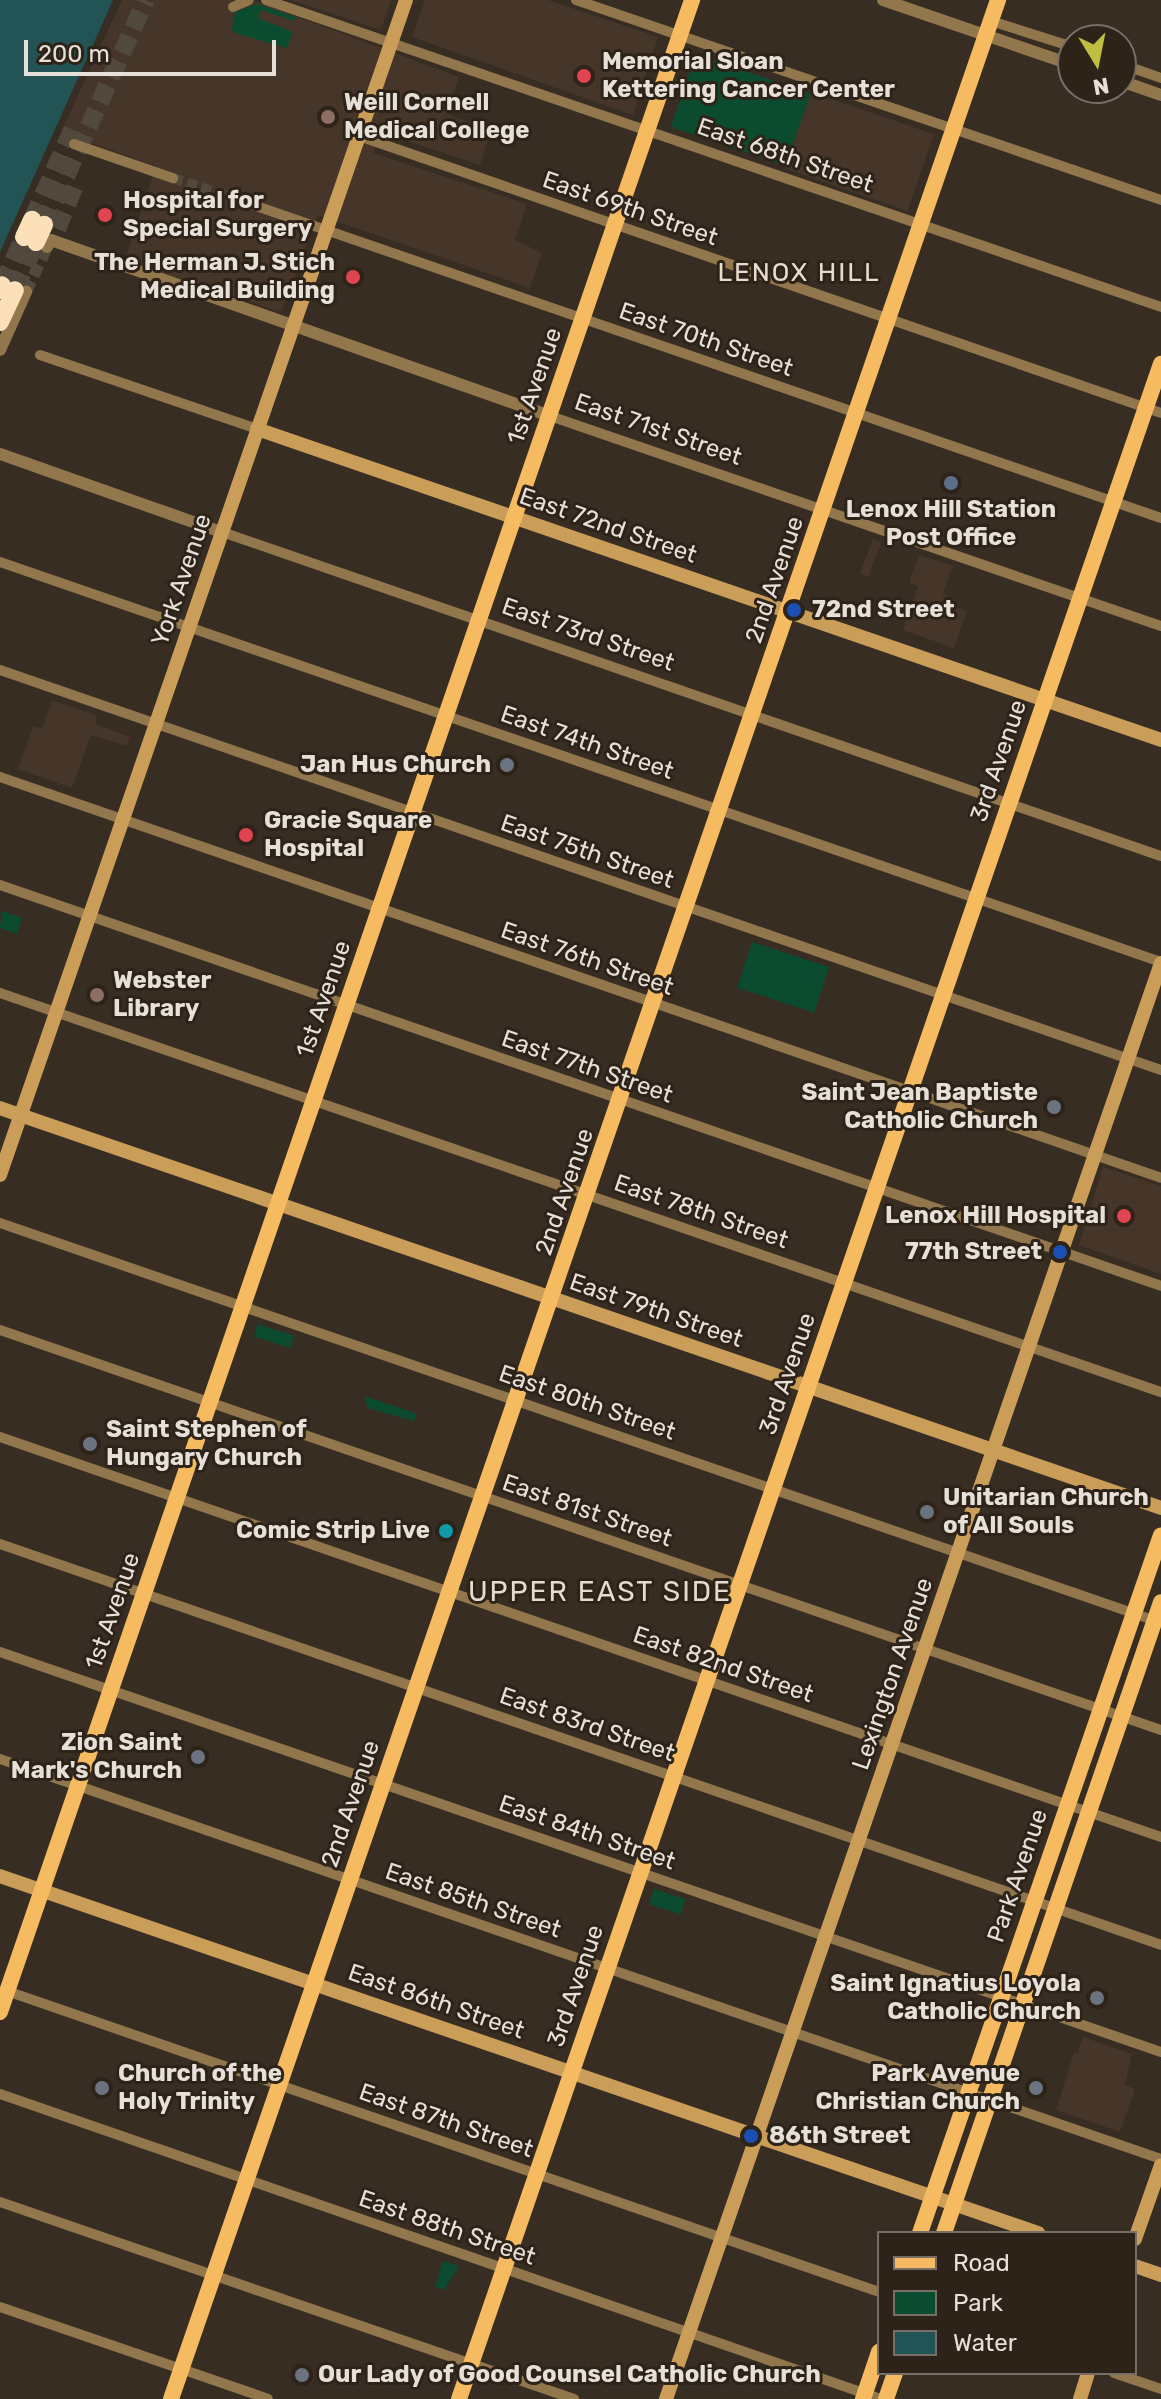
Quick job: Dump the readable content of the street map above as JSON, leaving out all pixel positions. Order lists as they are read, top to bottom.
{
  "streets": {
    "main road": [
      "1st Avenue",
      "East 72nd Street",
      "York Avenue",
      "2nd Avenue",
      "3rd Avenue",
      "East 79th Street",
      "Lexington Avenue",
      "Park Avenue",
      "East 86th Street"
    ],
    "street": [
      "East 68th Street",
      "East 69th Street",
      "East 70th Street",
      "East 71st Street",
      "East 73rd Street",
      "East 74th Street",
      "East 75th Street",
      "East 76th Street",
      "East 77th Street",
      "East 78th Street",
      "East 80th Street",
      "East 81st Street",
      "East 82nd Street",
      "East 83rd Street",
      "East 84th Street",
      "East 85th Street",
      "East 87th Street",
      "East 88th Street"
    ]
  },
  "crossings": [
    ["East 68th Street", "1st Avenue"],
    ["East 68th Street", "York Avenue"],
    ["East 68th Street", "2nd Avenue"],
    ["East 69th Street", "1st Avenue"],
    ["East 69th Street", "York Avenue"],
    ["East 69th Street", "2nd Avenue"],
    ["East 69th Street", "3rd Avenue"],
    ["East 70th Street", "1st Avenue"],
    ["East 70th Street", "York Avenue"],
    ["East 70th Street", "2nd Avenue"],
    ["East 70th Street", "3rd Avenue"],
    ["1st Avenue", "East 71st Street"],
    ["1st Avenue", "East 72nd Street"],
    ["1st Avenue", "East 73rd Street"],
    ["1st Avenue", "East 74th Street"],
    ["1st Avenue", "East 75th Street"],
    ["1st Avenue", "East 76th Street"],
    ["1st Avenue", "East 77th Street"],
    ["1st Avenue", "East 78th Street"],
    ["1st Avenue", "East 79th Street"],
    ["1st Avenue", "East 80th Street"],
    ["1st Avenue", "East 81st Street"],
    ["1st Avenue", "East 82nd Street"],
    ["1st Avenue", "East 83rd Street"],
    ["1st Avenue", "East 84th Street"],
    ["1st Avenue", "East 85th Street"],
    ["1st Avenue", "East 86th Street"],
    ["1st Avenue", "East 87th Street"],
    ["East 71st Street", "York Avenue"],
    ["East 71st Street", "2nd Avenue"],
    ["East 71st Street", "3rd Avenue"],
    ["East 72nd Street", "York Avenue"],
    ["East 72nd Street", "2nd Avenue"],
    ["East 72nd Street", "3rd Avenue"],
    ["York Avenue", "East 73rd Street"],
    ["York Avenue", "East 74th Street"],
    ["York Avenue", "East 75th Street"],
    ["York Avenue", "East 76th Street"],
    ["York Avenue", "East 77th Street"],
    ["York Avenue", "East 78th Street"],
    ["York Avenue", "East 79th Street"],
    ["2nd Avenue", "East 73rd Street"],
    ["2nd Avenue", "East 74th Street"],
    ["2nd Avenue", "East 75th Street"],
    ["2nd Avenue", "East 76th Street"],
    ["2nd Avenue", "East 77th Street"],
    ["2nd Avenue", "East 78th Street"],
    ["2nd Avenue", "East 79th Street"],
    ["2nd Avenue", "East 80th Street"],
    ["2nd Avenue", "East 81st Street"],
    ["2nd Avenue", "East 82nd Street"],
    ["2nd Avenue", "East 83rd Street"],
    ["2nd Avenue", "East 84th Street"],
    ["2nd Avenue", "East 85th Street"],
    ["2nd Avenue", "East 86th Street"],
    ["2nd Avenue", "East 87th Street"],
    ["2nd Avenue", "East 88th Street"],
    ["East 73rd Street", "3rd Avenue"],
    ["East 74th Street", "3rd Avenue"],
    ["East 74th Street", "Lexington Avenue"],
    ["3rd Avenue", "East 75th Street"],
    ["3rd Avenue", "East 76th Street"],
    ["3rd Avenue", "East 77th Street"],
    ["3rd Avenue", "East 78th Street"],
    ["3rd Avenue", "East 79th Street"],
    ["3rd Avenue", "East 80th Street"],
    ["3rd Avenue", "East 81st Street"],
    ["3rd Avenue", "East 82nd Street"],
    ["3rd Avenue", "East 83rd Street"],
    ["3rd Avenue", "East 84th Street"],
    ["3rd Avenue", "East 85th Street"],
    ["3rd Avenue", "East 86th Street"],
    ["3rd Avenue", "East 87th Street"],
    ["3rd Avenue", "East 88th Street"],
    ["East 75th Street", "Lexington Avenue"],
    ["East 76th Street", "Lexington Avenue"],
    ["East 77th Street", "Lexington Avenue"],
    ["East 78th Street", "Lexington Avenue"],
    ["East 79th Street", "Lexington Avenue"],
    ["East 80th Street", "Lexington Avenue"],
    ["East 80th Street", "Park Avenue"],
    ["East 81st Street", "Lexington Avenue"],
    ["East 81st Street", "Park Avenue"],
    ["East 82nd Street", "Lexington Avenue"],
    ["East 82nd Street", "Park Avenue"],
    ["Lexington Avenue", "East 83rd Street"],
    ["Lexington Avenue", "East 84th Street"],
    ["Lexington Avenue", "East 85th Street"],
    ["Lexington Avenue", "East 86th Street"],
    ["Lexington Avenue", "East 87th Street"],
    ["Lexington Avenue", "East 88th Street"],
    ["East 83rd Street", "Park Avenue"],
    ["East 84th Street", "Park Avenue"],
    ["Park Avenue", "East 85th Street"],
    ["Park Avenue", "East 86th Street"]
  ],
  "districts": ["LENOX HILL", "UPPER EAST SIDE"],
  "places": [
    "Memorial Sloan Kettering Cancer Center",
    "Weill Cornell Medical College",
    "Hospital for Special Surgery",
    "The Herman J. Stich Medical Building",
    "Lenox Hill Station Post Office",
    "72nd Street",
    "Jan Hus Church",
    "Gracie Square Hospital",
    "Webster Library",
    "Saint Jean Baptiste Catholic Church",
    "Lenox Hill Hospital",
    "77th Street",
    "Saint Stephen of Hungary Church",
    "Unitarian Church of All Souls",
    "Comic Strip Live",
    "Zion Saint Mark's Church",
    "Saint Ignatius Loyola Catholic Church",
    "Church of the Holy Trinity",
    "Park Avenue Christian Church",
    "86th Street",
    "Our Lady of Good Counsel Catholic Church"
  ],
  "legend": ["Road", "Park", "Water"],
  "scale_bar": "200 m",
  "north": "bottom"
}
